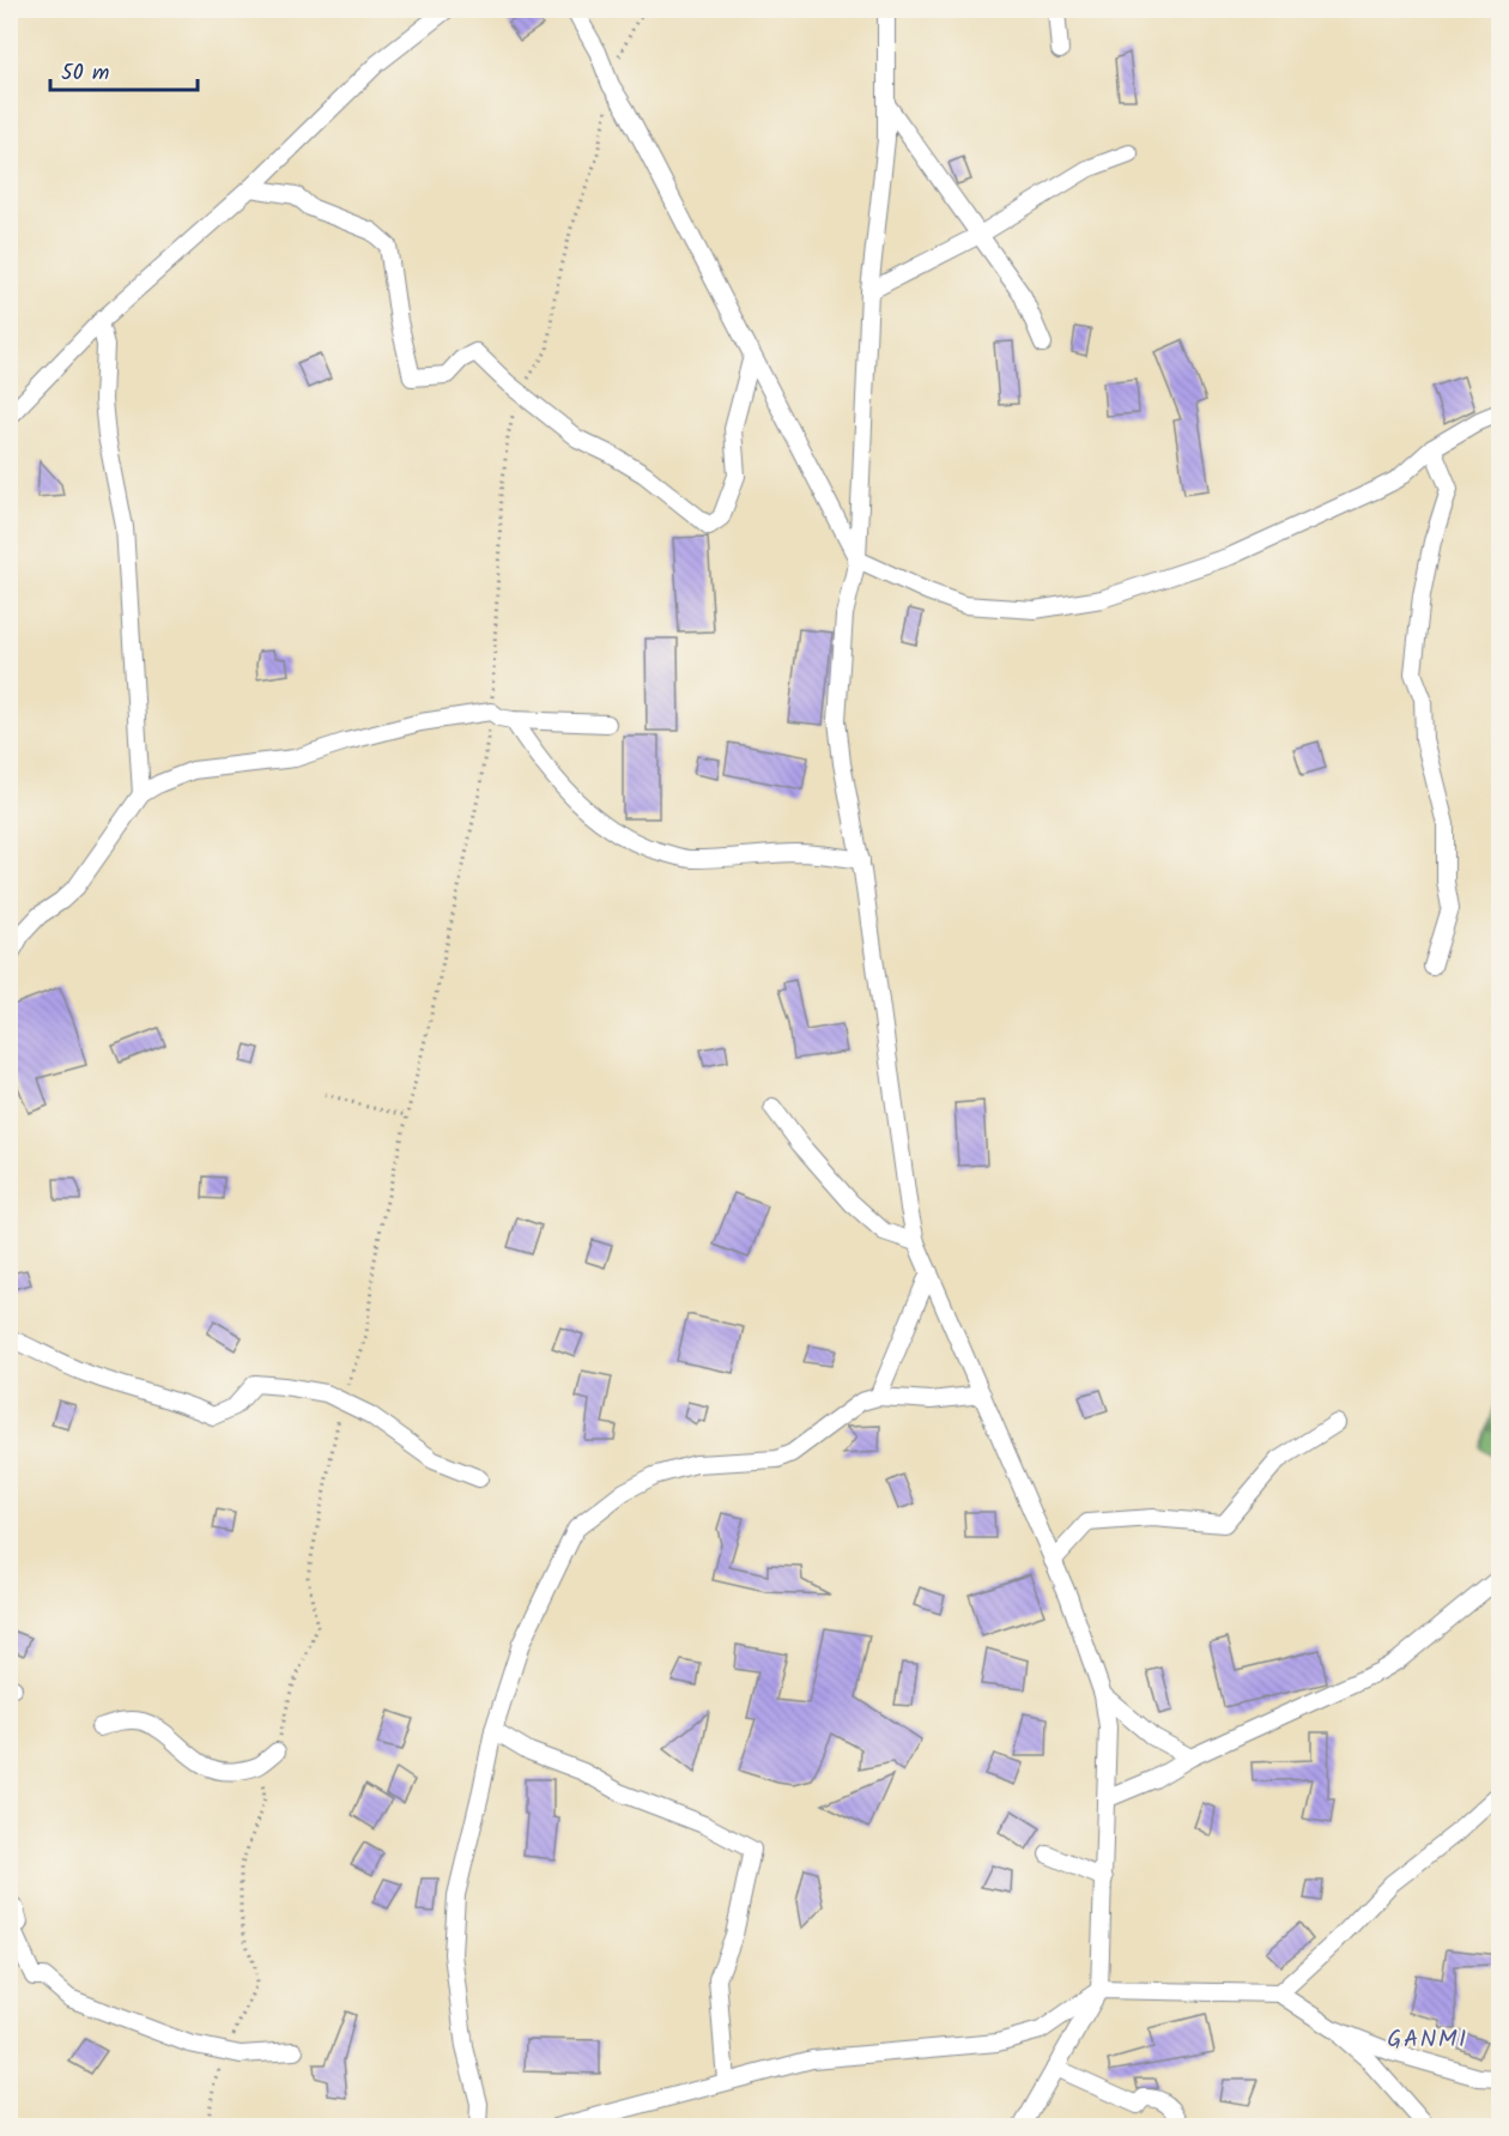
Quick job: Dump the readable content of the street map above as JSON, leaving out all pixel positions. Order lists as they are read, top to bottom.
{
  "districts": ["GANMI"],
  "scale_bar": "50 m"
}
